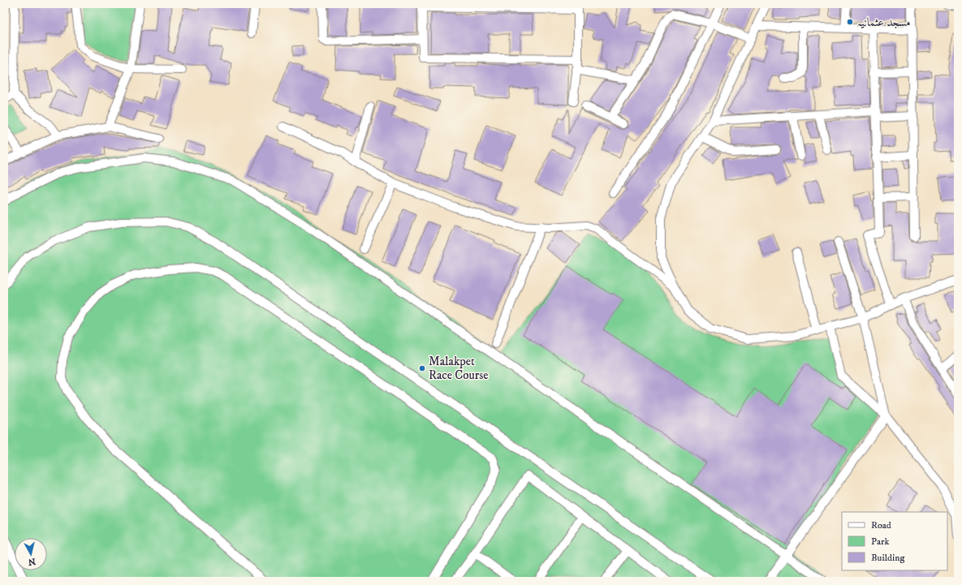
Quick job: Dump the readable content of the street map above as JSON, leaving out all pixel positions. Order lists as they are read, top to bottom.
{
  "places": ["مسجد عثمانیہ", "Malakpet Race Course"],
  "legend": ["Road", "Park", "Building"],
  "north": "bottom"
}
